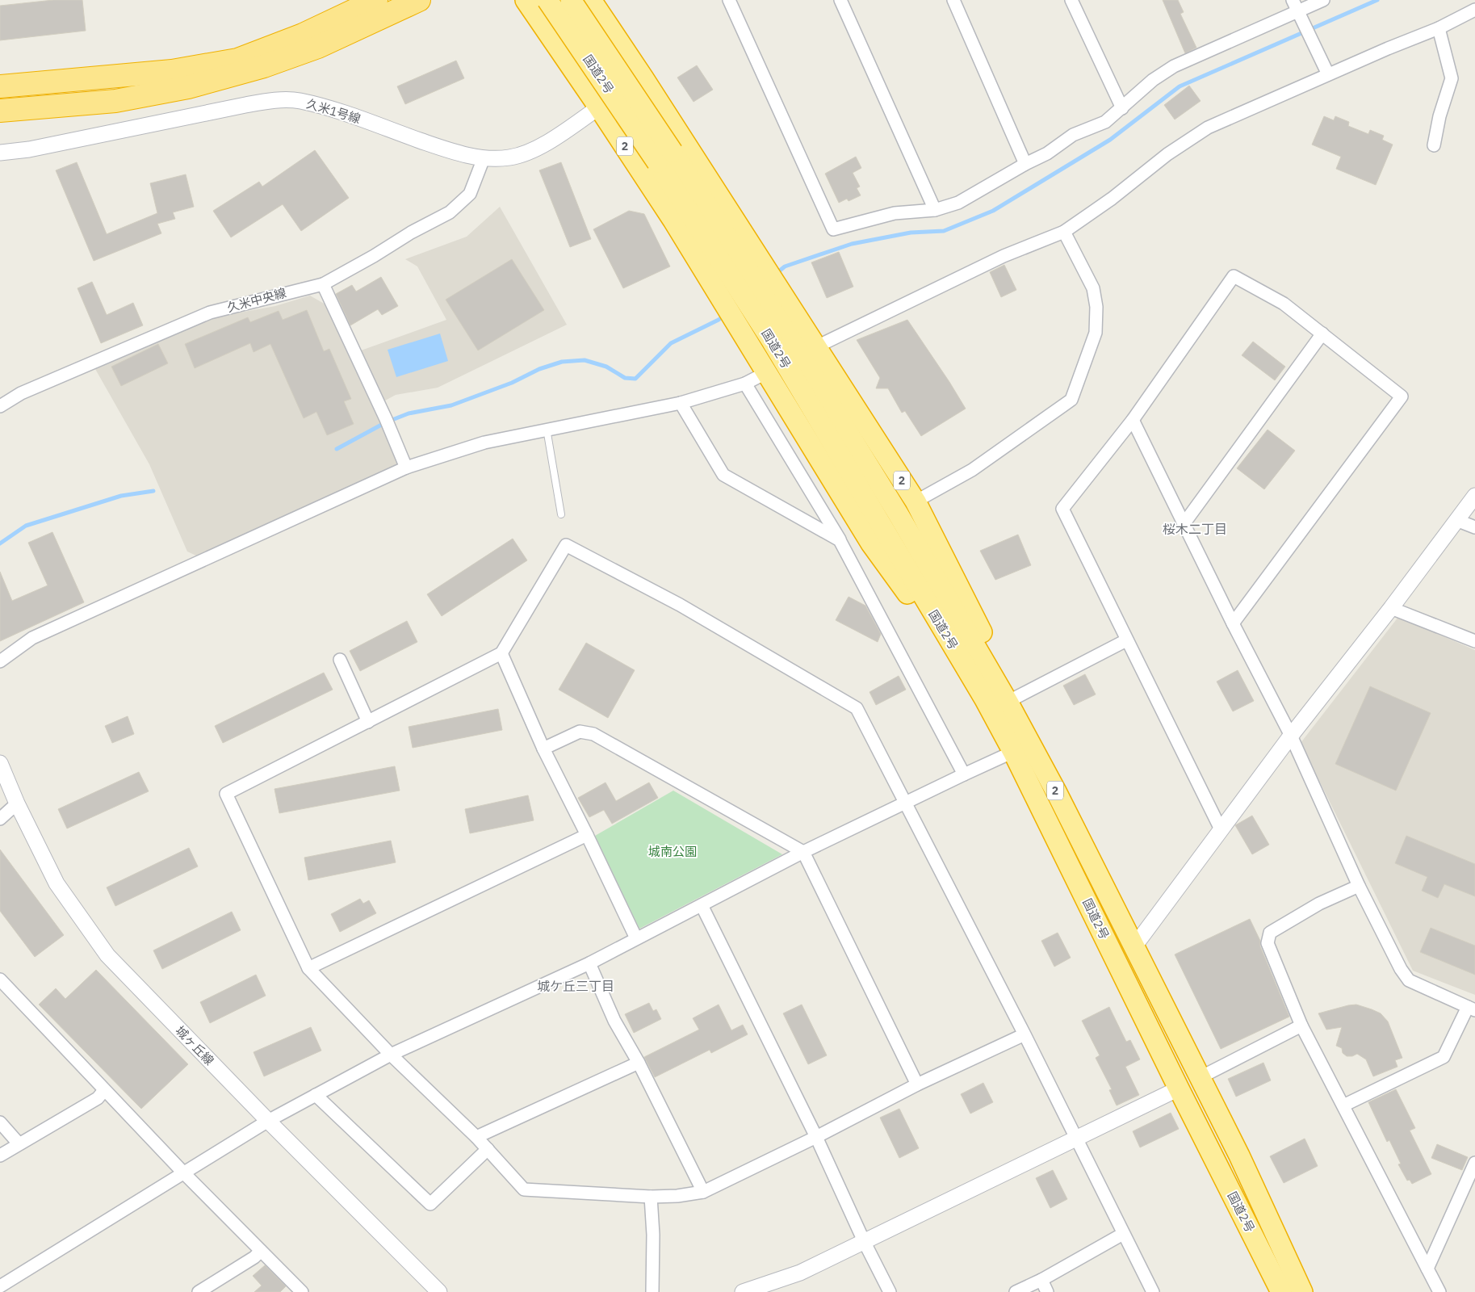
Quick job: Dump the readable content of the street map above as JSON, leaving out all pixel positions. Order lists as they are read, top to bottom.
{
  "streets": {
    "highway": ["国道2号", "2"],
    "street": ["久米1号線", "久米中央線", "城ヶ丘線"]
  },
  "crossings": [
    ["国道2号", "2"],
    ["久米1号線", "2"],
    ["久米1号線", "久米中央線"]
  ],
  "districts": ["桜木二丁目", "城ケ丘三丁目"],
  "parks": ["城南公園"]
}
